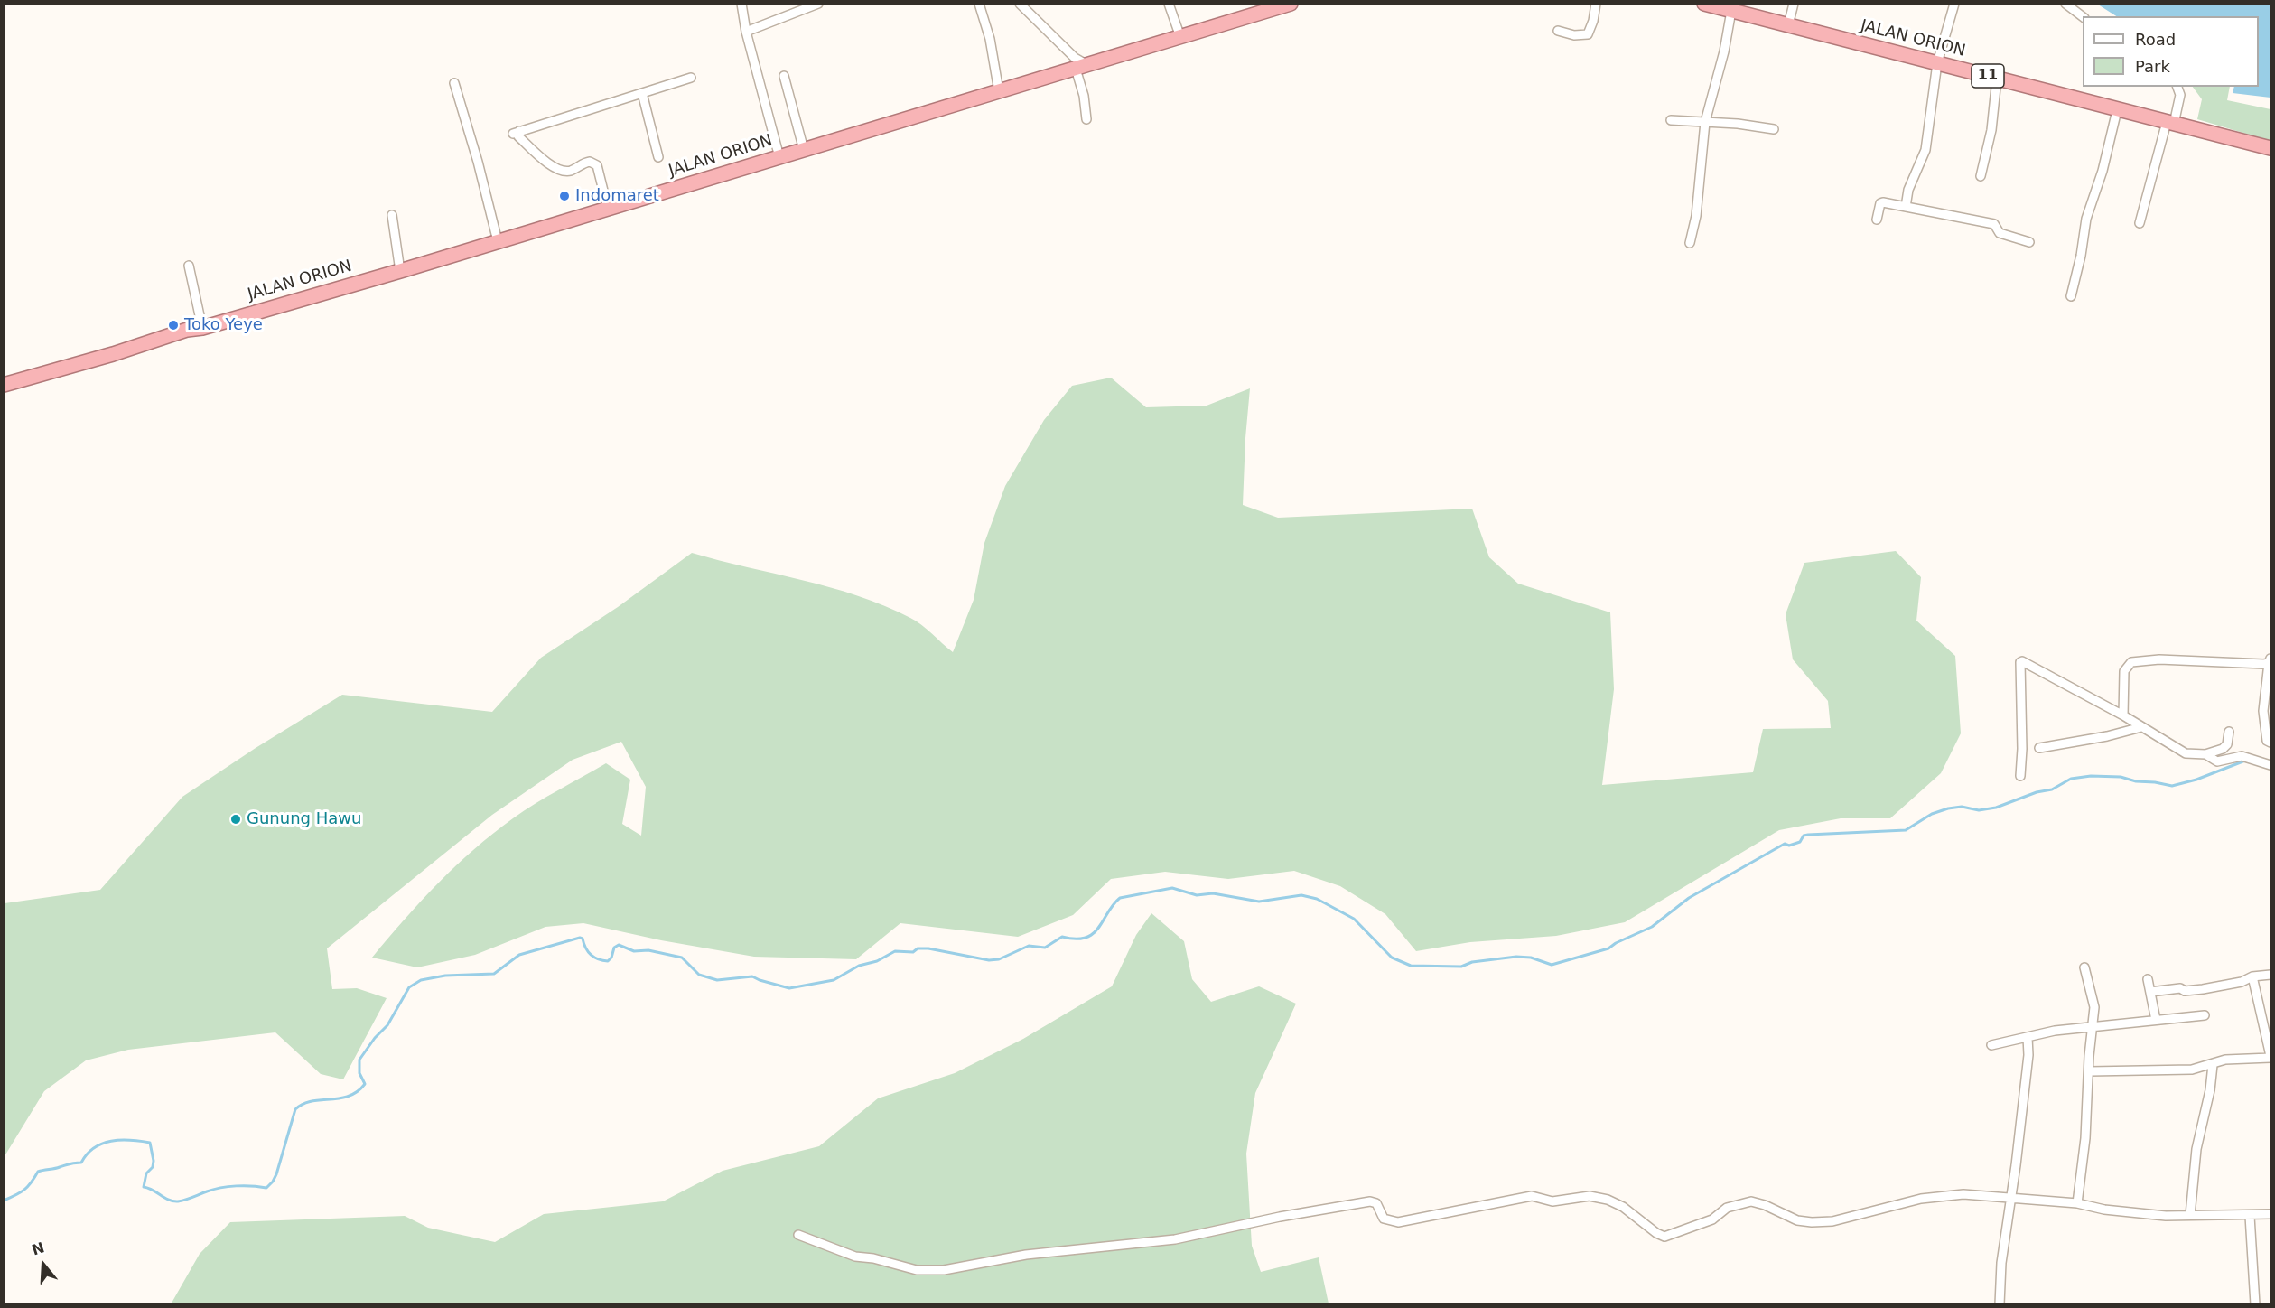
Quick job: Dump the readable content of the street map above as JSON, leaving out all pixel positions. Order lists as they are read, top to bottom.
{
  "streets": {
    "highway": ["JALAN ORION", "11"]
  },
  "places": ["Indomaret", "Toko Yeye", "Gunung Hawu"],
  "legend": ["Road", "Park"],
  "north": "top"
}
